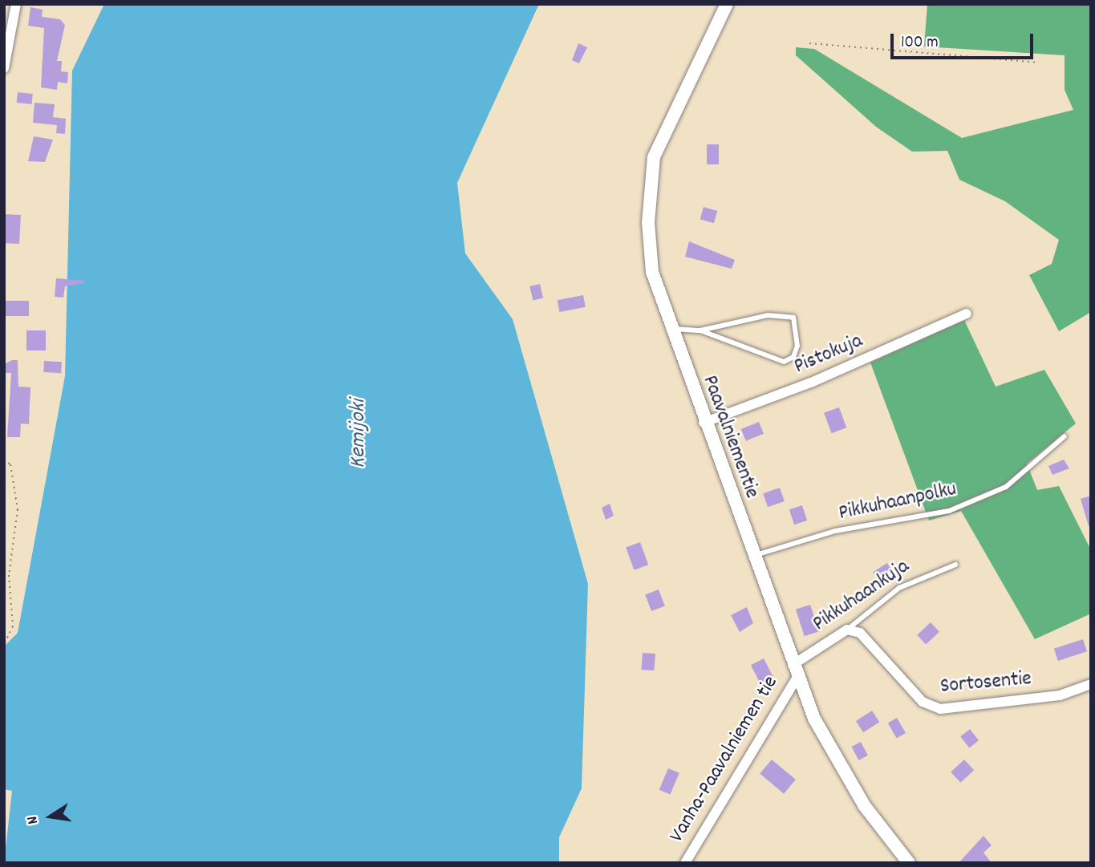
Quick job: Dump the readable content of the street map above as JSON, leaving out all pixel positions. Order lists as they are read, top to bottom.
{
  "streets": {
    "street": [
      "Pistokuja",
      "Paavalniementie",
      "Pikkuhaankuja",
      "Sortosentie",
      "Vanha-Paavalniemen tie"
    ],
    "lane": ["Pikkuhaanpolku"]
  },
  "crossings": [
    ["Pistokuja", "Paavalniementie"],
    ["Paavalniementie", "Pikkuhaanpolku"],
    ["Paavalniementie", "Pikkuhaankuja"],
    ["Paavalniementie", "Vanha-Paavalniemen tie"],
    ["Pikkuhaankuja", "Sortosentie"],
    ["Pikkuhaankuja", "Vanha-Paavalniemen tie"]
  ],
  "water": ["Kemijoki"],
  "scale_bar": "100 m",
  "north": "left"
}
